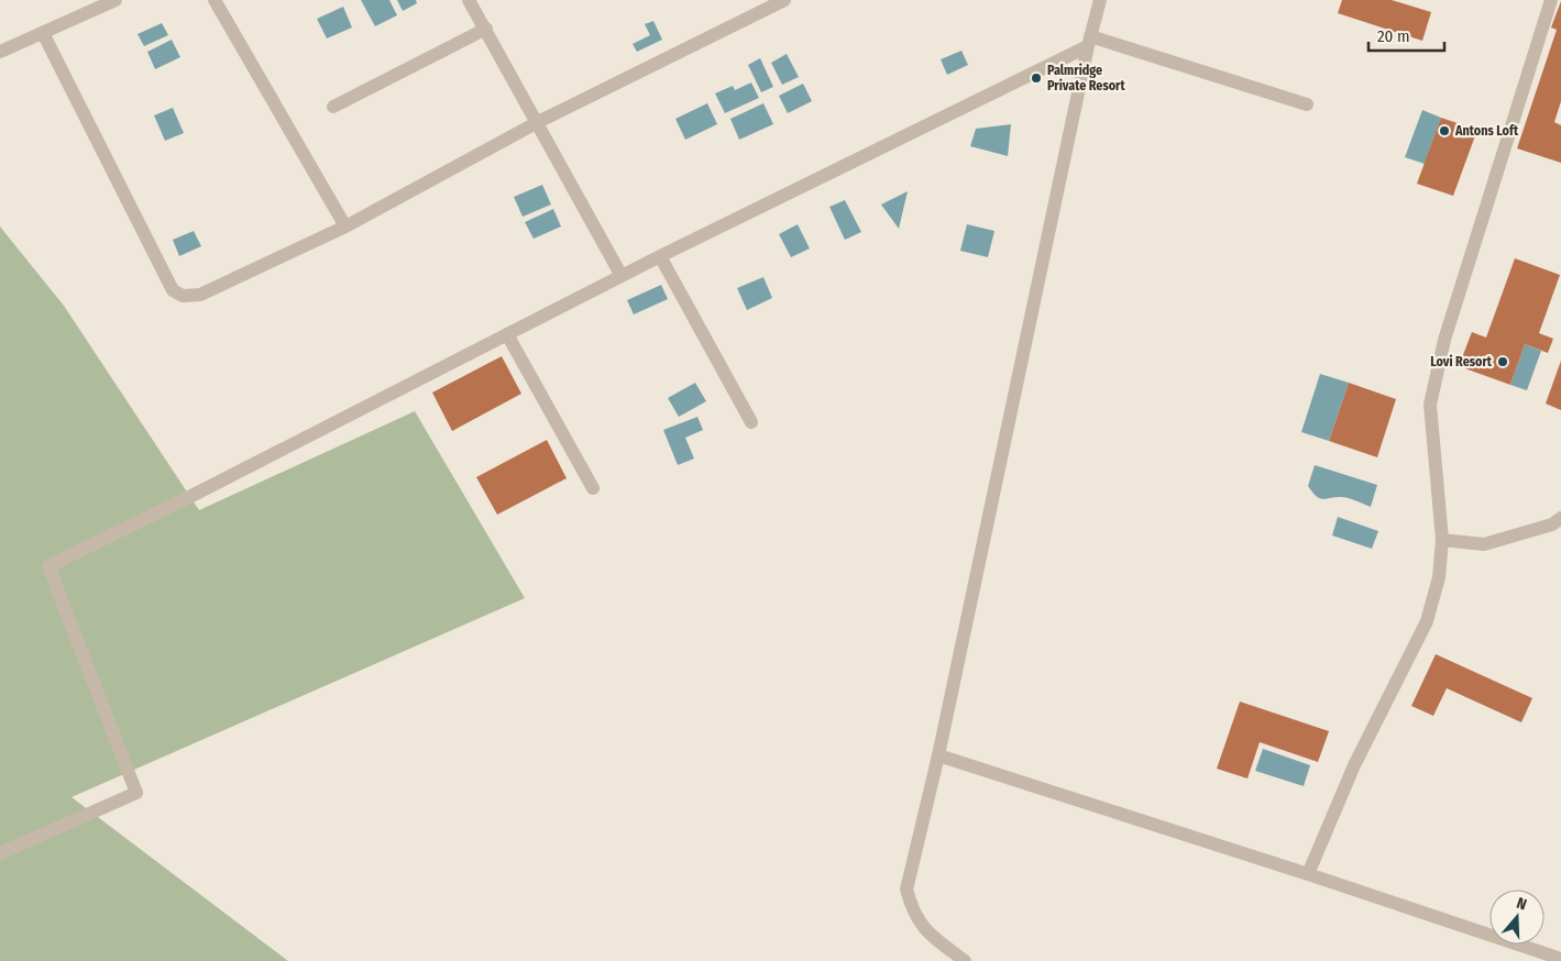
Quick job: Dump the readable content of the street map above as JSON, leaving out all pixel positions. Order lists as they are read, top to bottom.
{
  "places": ["Palmridge Private Resort", "Antons Loft", "Lovi Resort"],
  "scale_bar": "20 m",
  "north": "top"
}
